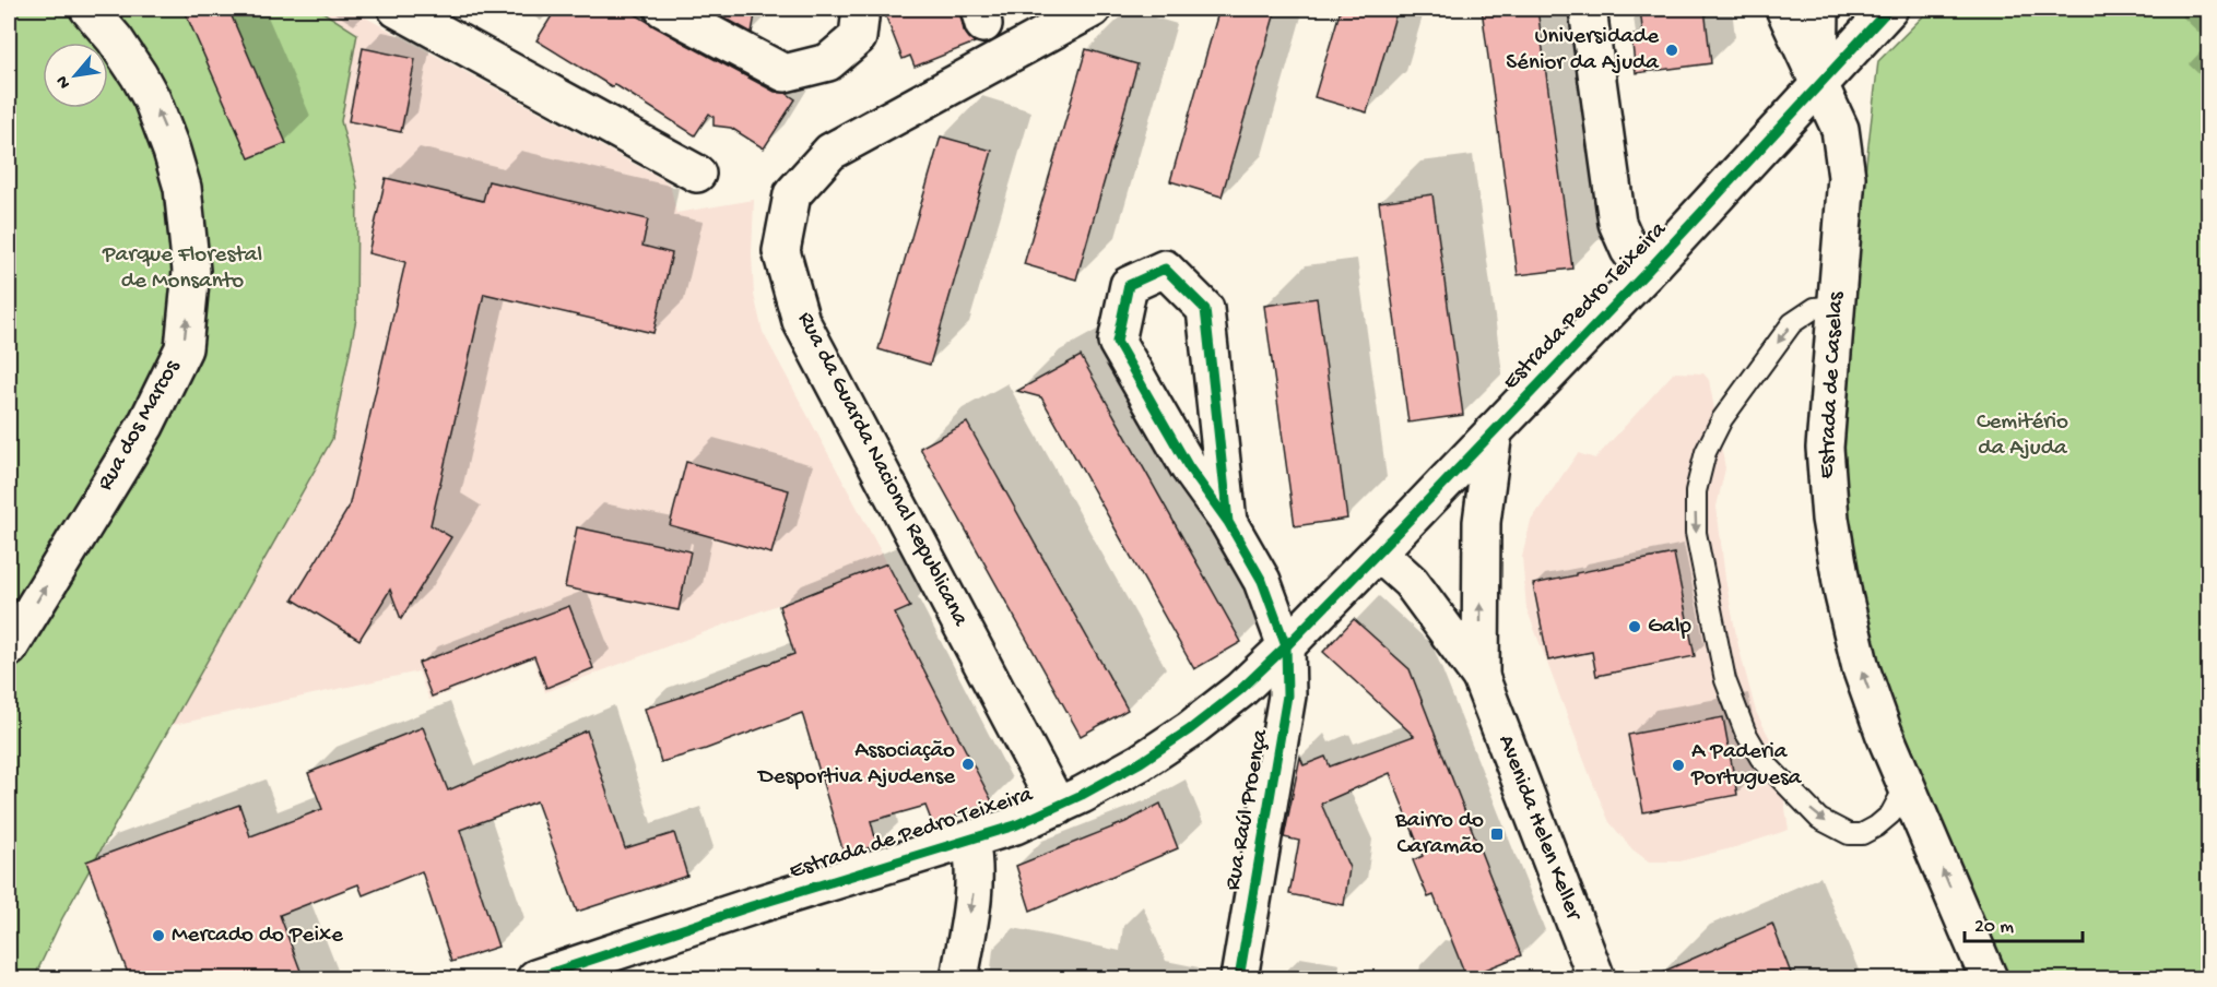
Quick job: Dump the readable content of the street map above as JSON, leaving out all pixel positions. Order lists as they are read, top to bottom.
{
  "streets": {
    "street": [
      "Estrada Pedro Teixeira",
      "Estrada de Caselas",
      "Rua dos Marcos",
      "Rua da Guarda Nacional Republicana",
      "Rua Raúl Proença",
      "Avenida Helen Keller",
      "Estrada de Pedro Teixeira"
    ]
  },
  "crossings": [
    ["Estrada Pedro Teixeira", "Estrada de Caselas"],
    ["Estrada Pedro Teixeira", "Avenida Helen Keller"],
    ["Estrada Pedro Teixeira", "Estrada de Pedro Teixeira"],
    ["Rua da Guarda Nacional Republicana", "Estrada de Pedro Teixeira"],
    ["Rua Raúl Proença", "Estrada de Pedro Teixeira"],
    ["Avenida Helen Keller", "Estrada de Pedro Teixeira"]
  ],
  "one_way": ["Estrada de Caselas", "Rua dos Marcos"],
  "parks": ["Parque Florestal de Monsanto", "Cemitério da Ajuda"],
  "places": {
    "other": [
      "Universidade Sénior da Ajuda",
      "Galp",
      "Associação Desportiva Ajudense",
      "A Paderia Portuguesa",
      "Mercado do Peixe"
    ],
    "transit": ["Bairro do Caramão"]
  },
  "scale_bar": "20 m",
  "north": "bottom left"
}
